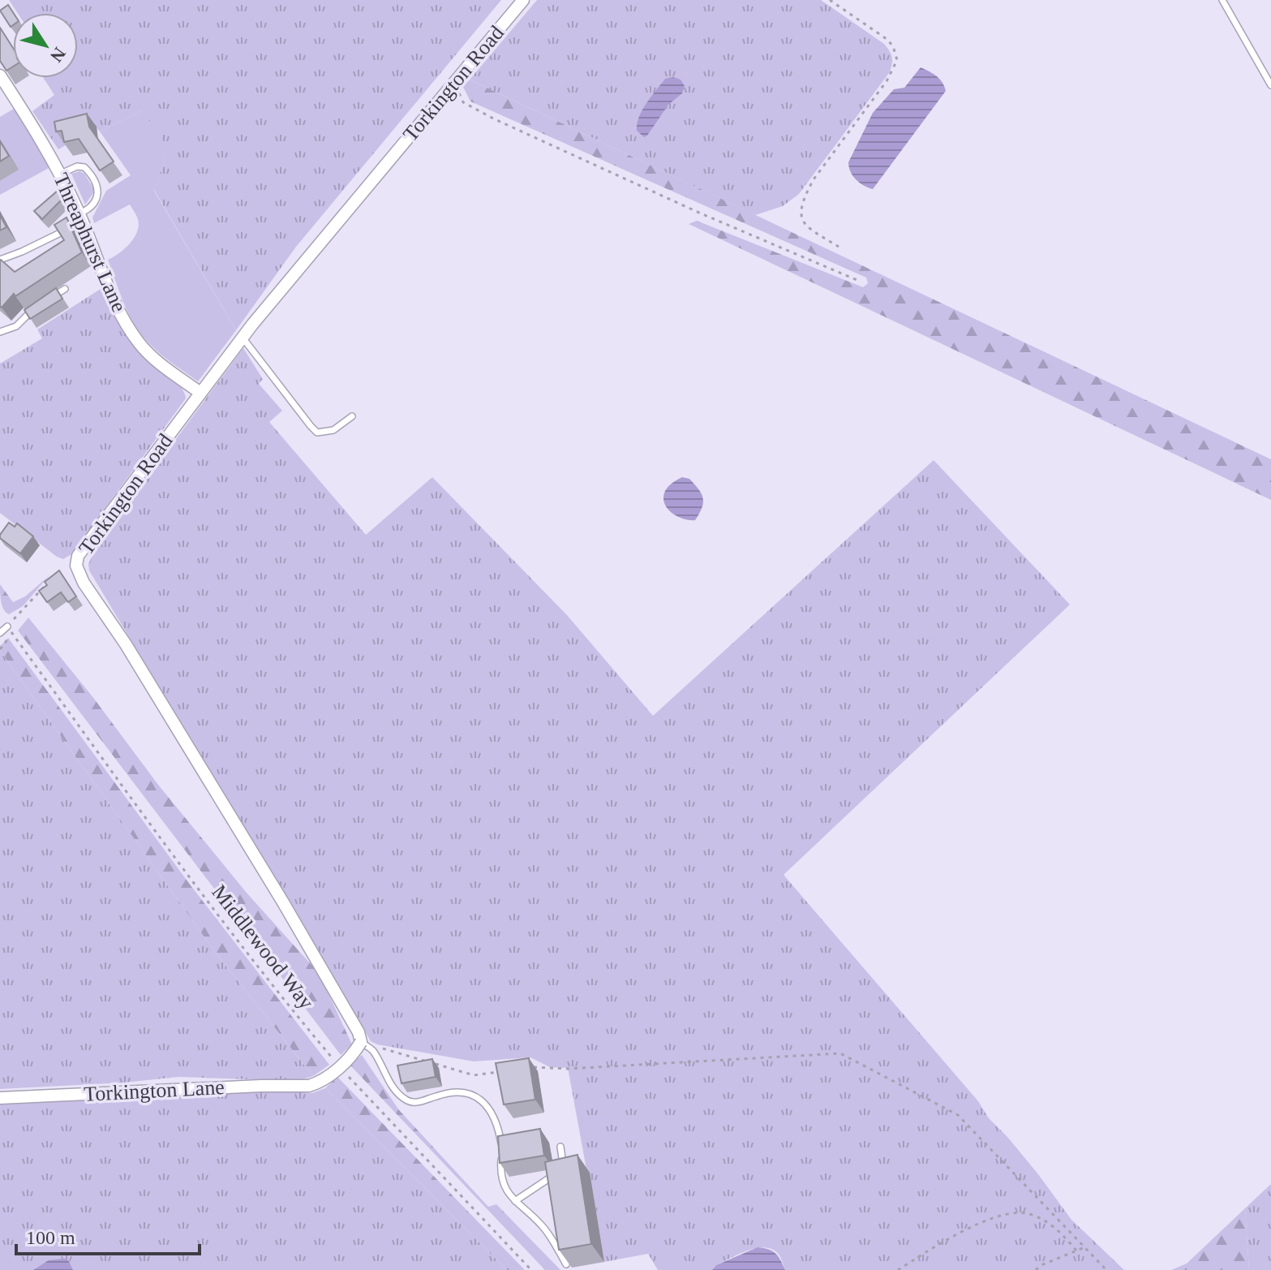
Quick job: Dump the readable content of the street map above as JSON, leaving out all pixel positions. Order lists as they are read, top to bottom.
{
  "streets": {
    "street": ["Torkington Road", "Threaphurst Lane", "Torkington Lane"],
    "path": ["Middlewood Way"]
  },
  "crossings": [
    ["Torkington Road", "Threaphurst Lane"],
    ["Torkington Road", "Torkington Lane"]
  ],
  "scale_bar": "100 m",
  "north": "bottom right"
}
